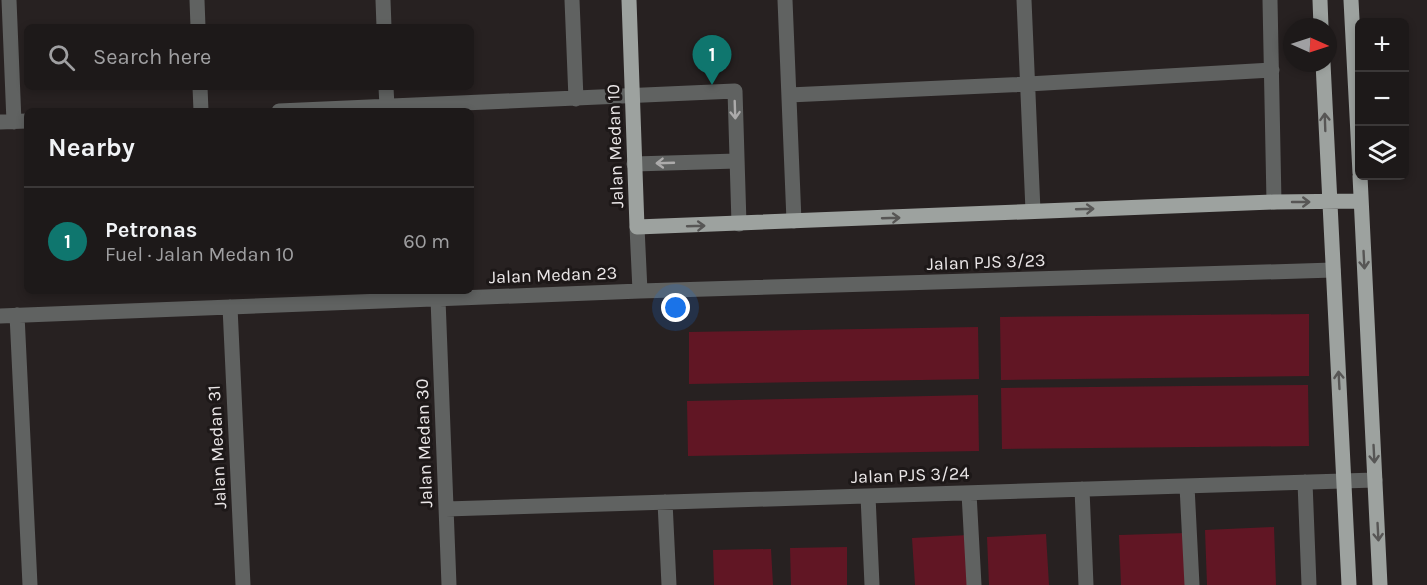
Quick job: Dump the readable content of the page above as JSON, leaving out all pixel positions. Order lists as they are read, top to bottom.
{
  "streets": {
    "main road": ["Jalan Medan 10"],
    "street": [
      "Jalan PJS 3/23",
      "Jalan Medan 23",
      "Jalan Medan 30",
      "Jalan Medan 31",
      "Jalan PJS 3/24"
    ]
  },
  "crossings": [
    ["Jalan Medan 10", "Jalan PJS 3/23"],
    ["Jalan Medan 10", "Jalan Medan 23"],
    ["Jalan PJS 3/23", "Jalan Medan 23"],
    ["Jalan Medan 23", "Jalan Medan 30"],
    ["Jalan Medan 23", "Jalan Medan 31"],
    ["Jalan Medan 30", "Jalan PJS 3/24"]
  ],
  "north": "right",
  "page": {
    "map_buttons": ["+", "−"],
    "search": "Search here",
    "pins": "1",
    "heading": "Nearby",
    "list": [
      {
        "mark": "1",
        "name": "Petronas",
        "note": "Fuel · Jalan Medan 10",
        "value": "60 m"
      }
    ]
  }
}
